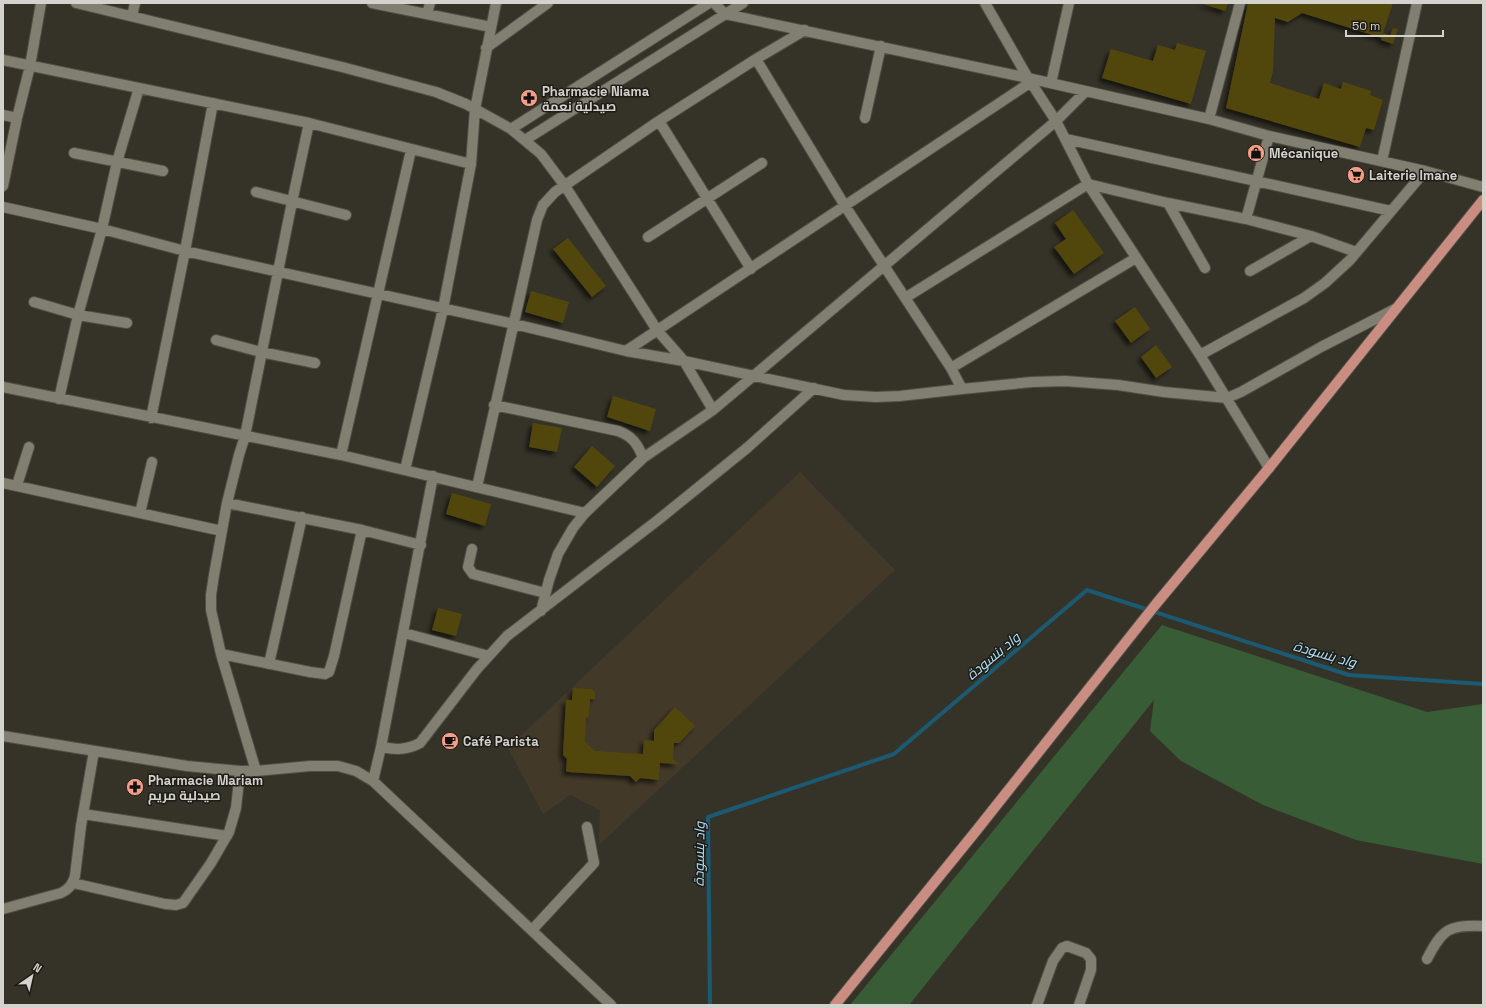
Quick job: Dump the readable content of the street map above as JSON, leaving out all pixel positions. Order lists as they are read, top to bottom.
{
  "water": ["واد بنسودة"],
  "places": {
    "pharmacy": ["Pharmacie Niama صيدلية نعمة", "Pharmacie Mariam صيدلية مريم"],
    "shop": ["Mécanique"],
    "supermarket": ["Laiterie Imane"],
    "cafe": ["Café Parista"]
  },
  "scale_bar": "50 m",
  "north": "top right"
}
